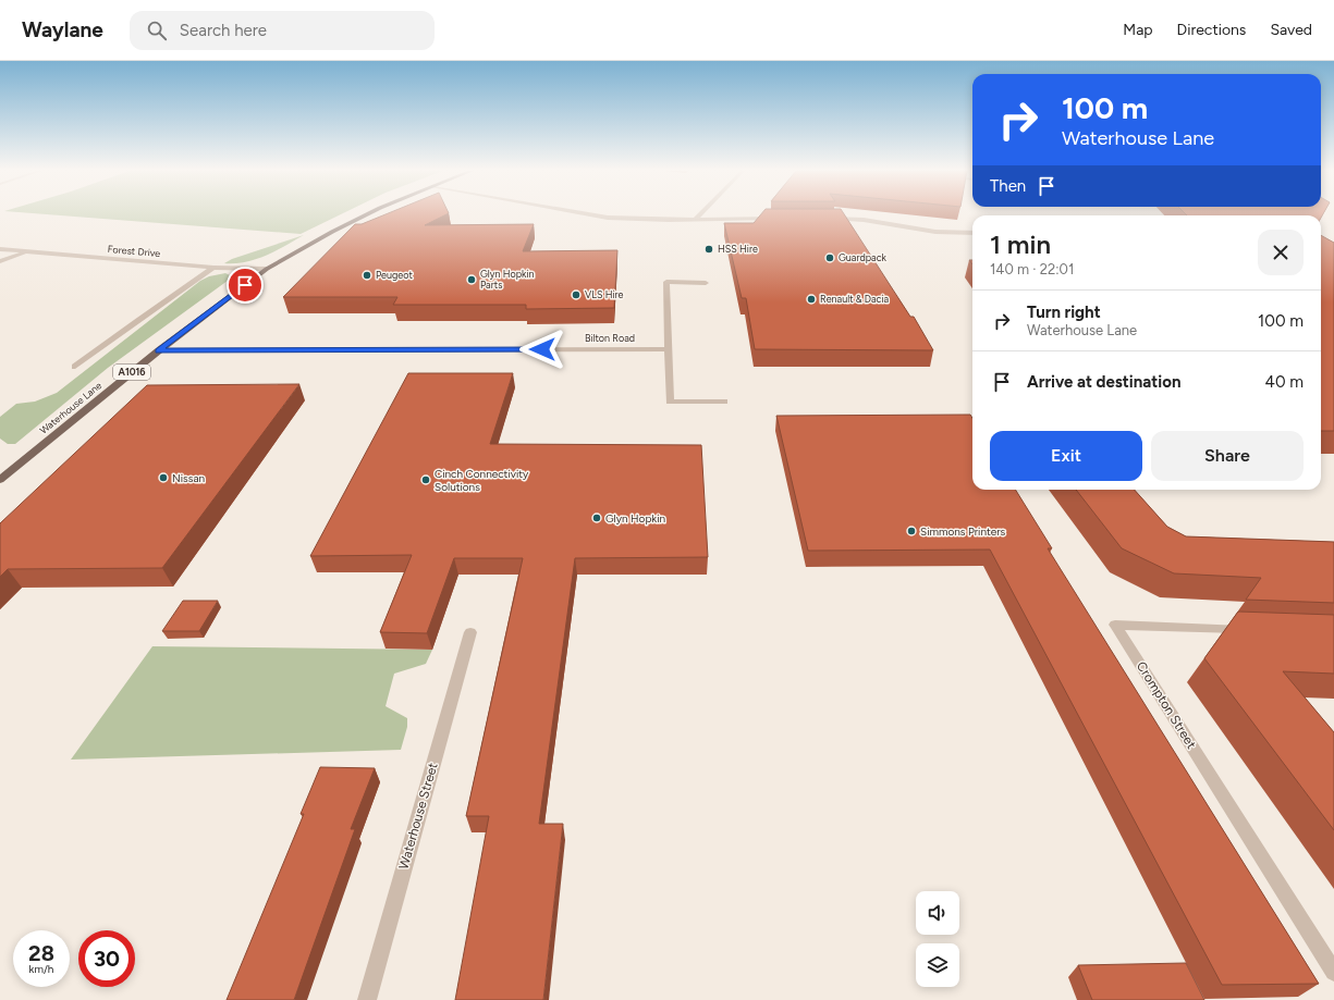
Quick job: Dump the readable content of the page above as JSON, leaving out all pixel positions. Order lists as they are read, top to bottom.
{
  "streets": {
    "main road": ["A1016", "Waterhouse Lane"],
    "street": [
      "Forest Drive",
      "Bilton Road",
      "Crompton Street",
      "Waterhouse Street"
    ]
  },
  "crossings": [
    ["Forest Drive", "Waterhouse Lane"],
    ["Bilton Road", "Waterhouse Lane"]
  ],
  "places": [
    "HSS Hire",
    "Guardpack",
    "Peugeot",
    "Glyn Hopkin Parts",
    "VLS Hire",
    "Renault & Dacia",
    "Nissan",
    "Cinch Connectivity Solutions",
    "Glyn Hopkin",
    "Simmons Printers"
  ],
  "page": {
    "header": "Waylane",
    "search": "Search here",
    "nav": ["Map", "Directions", "Saved"],
    "turn": ["100 m", "Waterhouse Lane"],
    "then": "Then",
    "heading": ["1 min", "140 m · 22:01"],
    "list": [
      {
        "name": "Turn right",
        "note": "Waterhouse Lane",
        "value": "100 m"
      },
      {
        "name": "Arrive at destination",
        "value": "40 m"
      }
    ],
    "buttons": ["Exit", "Share"],
    "speed": "28 km/h",
    "limit": "30"
  }
}
